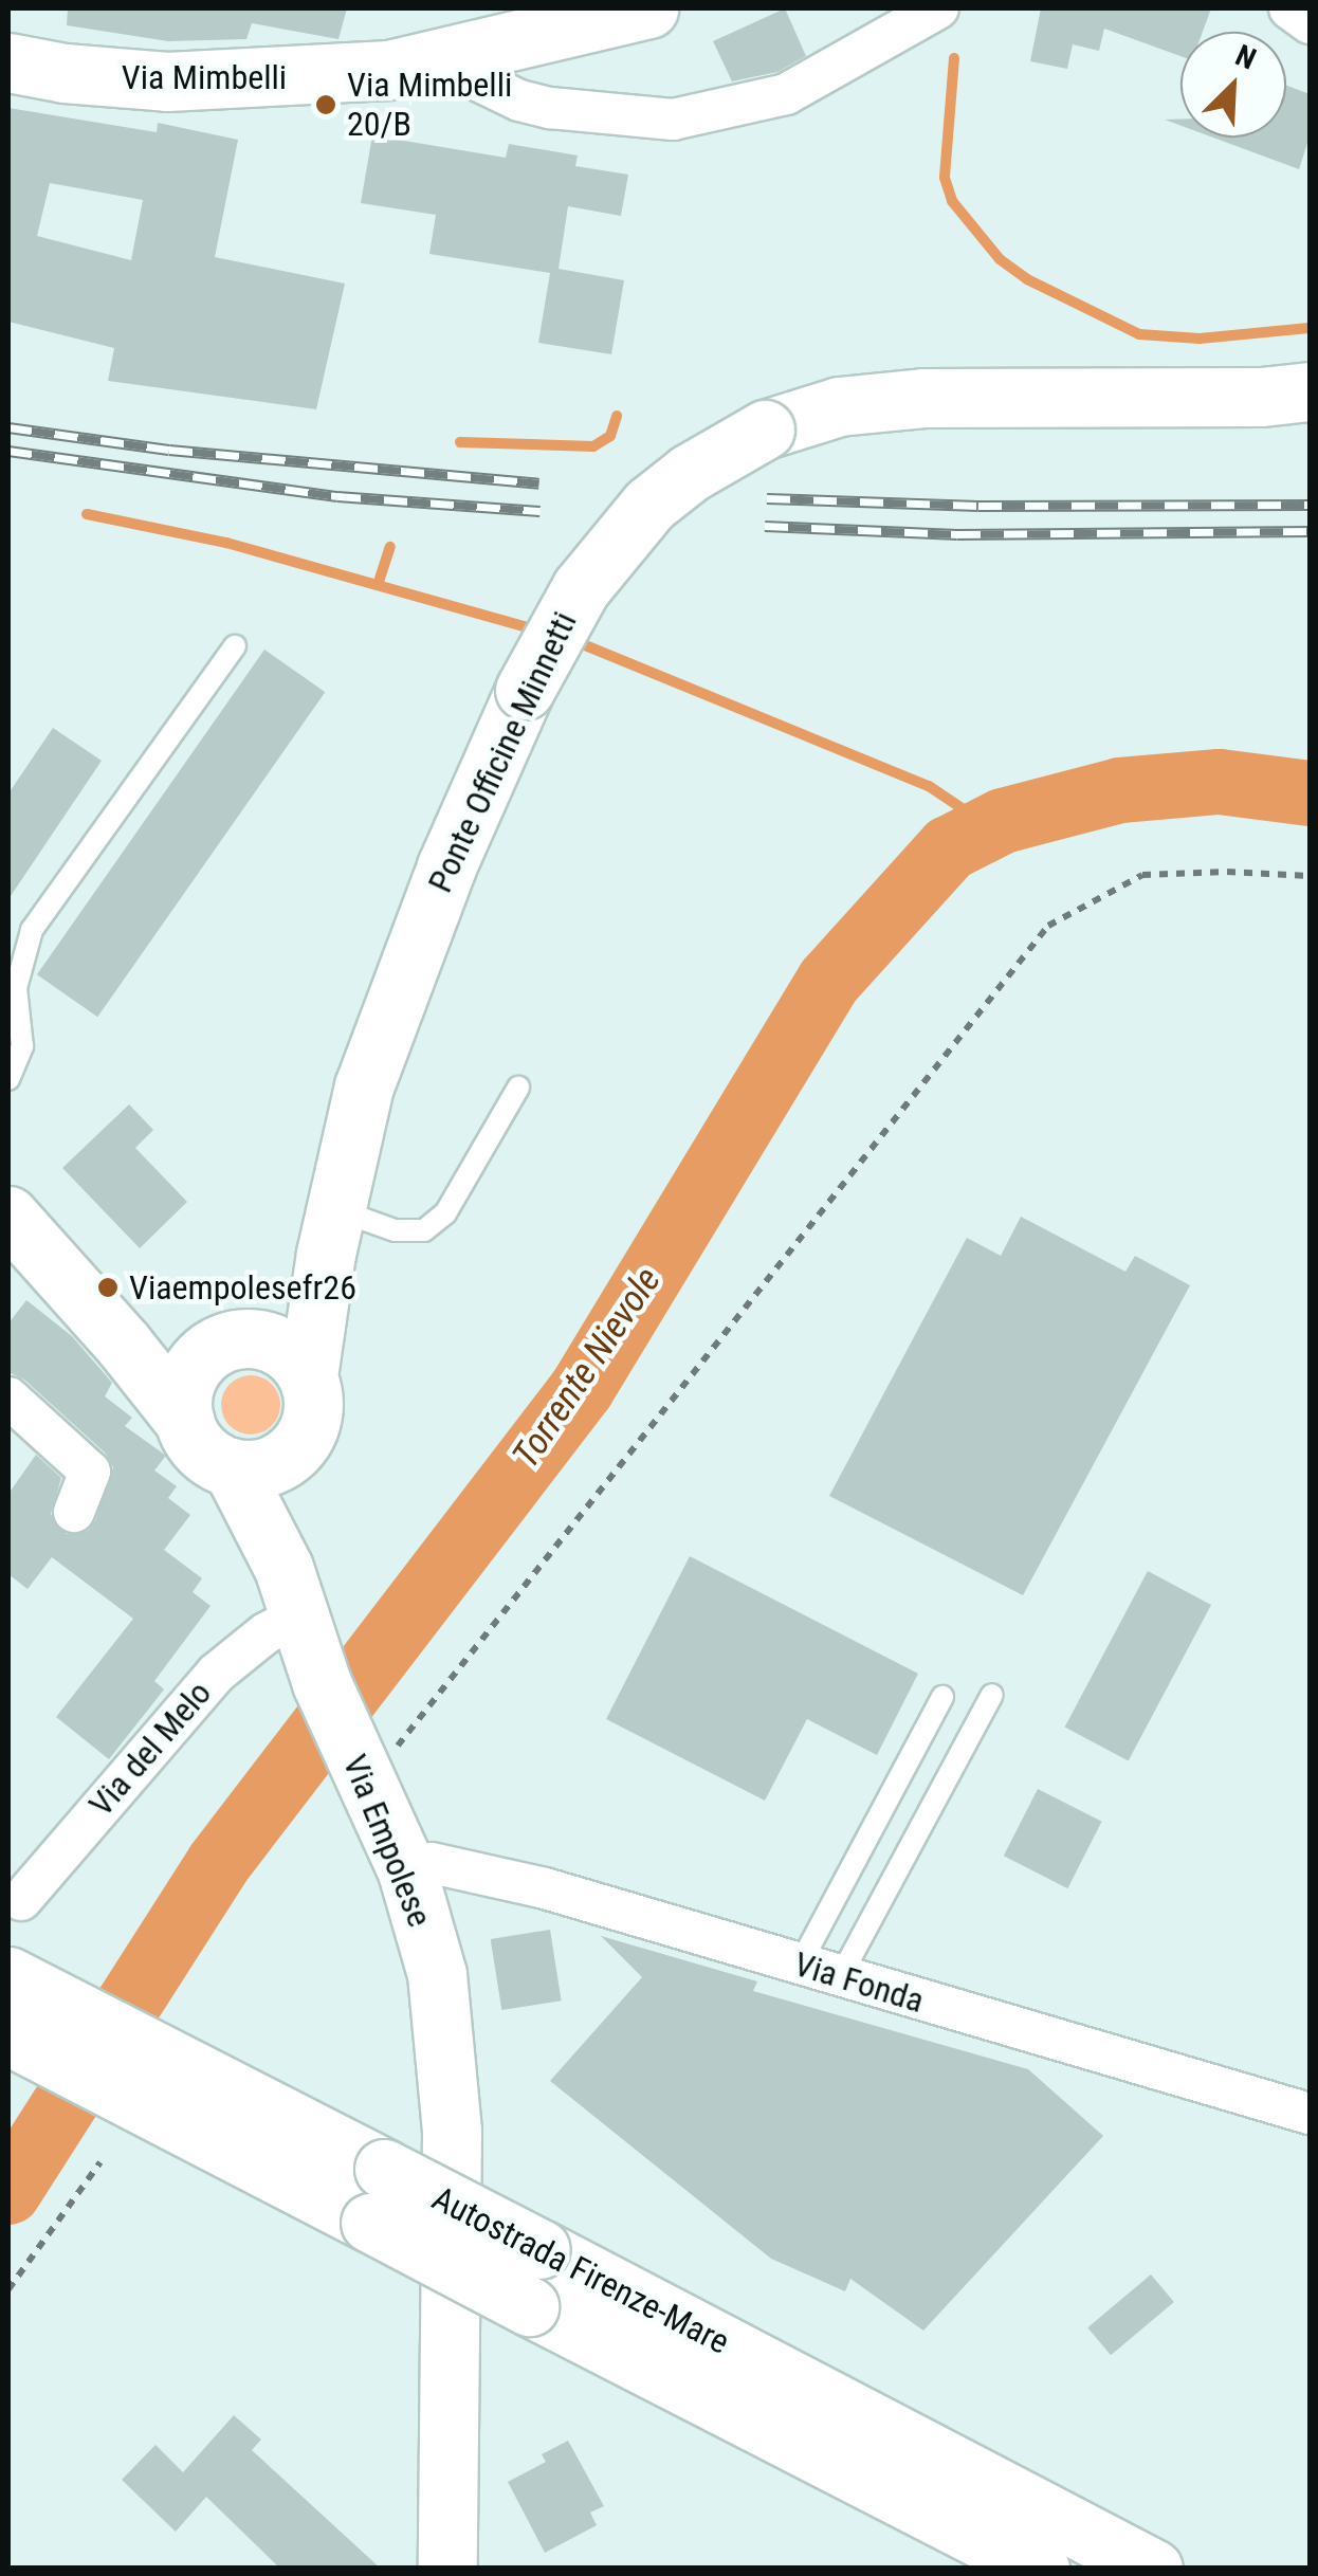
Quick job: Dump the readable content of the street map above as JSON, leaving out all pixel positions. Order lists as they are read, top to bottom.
{
  "streets": {
    "main road": [
      "Via Mimbelli",
      "Ponte Officine Minnetti",
      "Via Empolese",
      "Autostrada Firenze-Mare"
    ],
    "street": ["Via del Melo", "Via Fonda"]
  },
  "crossings": [
    ["Ponte Officine Minnetti", "Via Empolese"],
    ["Via del Melo", "Via Empolese"],
    ["Via Empolese", "Via Fonda"]
  ],
  "water": ["Torrente Nievole"],
  "places": ["Via Mimbelli 20/B", "Viaempolesefr26"],
  "north": "top right"
}
